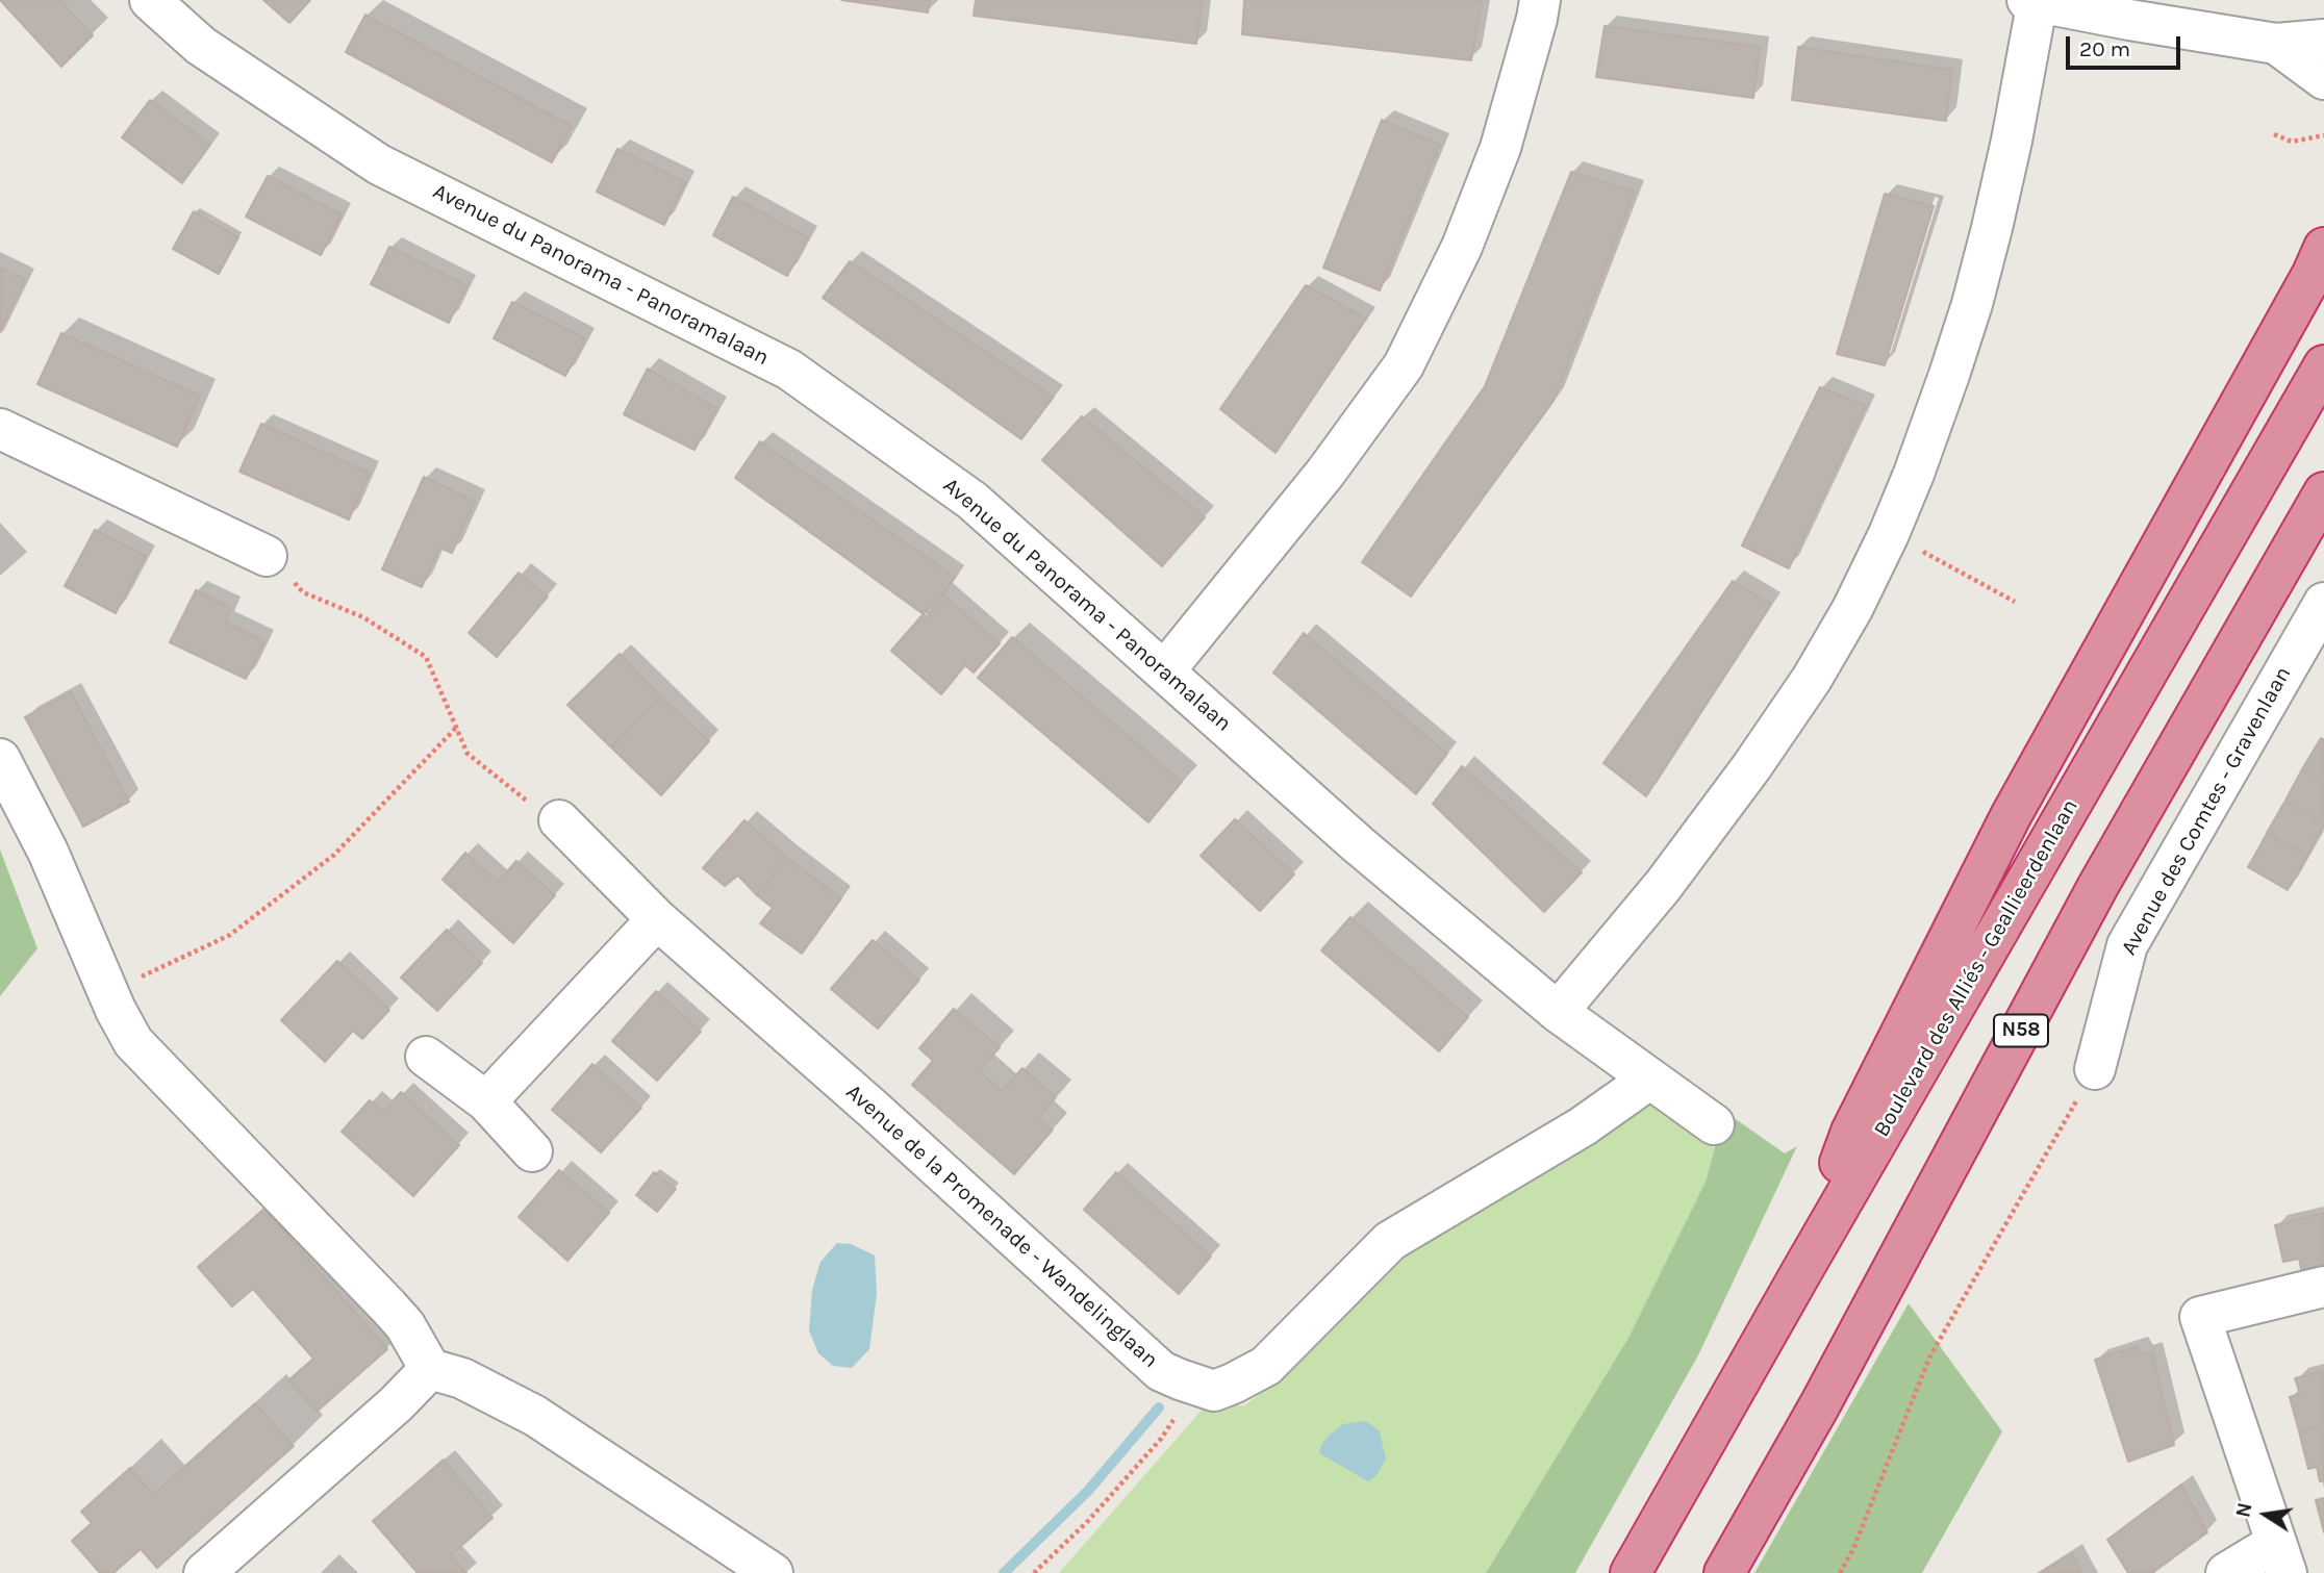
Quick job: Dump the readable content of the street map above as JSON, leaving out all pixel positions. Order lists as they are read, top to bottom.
{
  "streets": {
    "highway": ["Boulevard des Alliés - Geallieerdenlaan", "N58"],
    "street": ["Avenue du Panorama - Panoramalaan", "Avenue des Comtes - Gravenlaan", "Avenue de la Promenade - Wandelinglaan"]
  },
  "crossings": [
    ["Avenue du Panorama - Panoramalaan", "Avenue de la Promenade - Wandelinglaan"]
  ],
  "scale_bar": "20 m",
  "north": "left"
}
